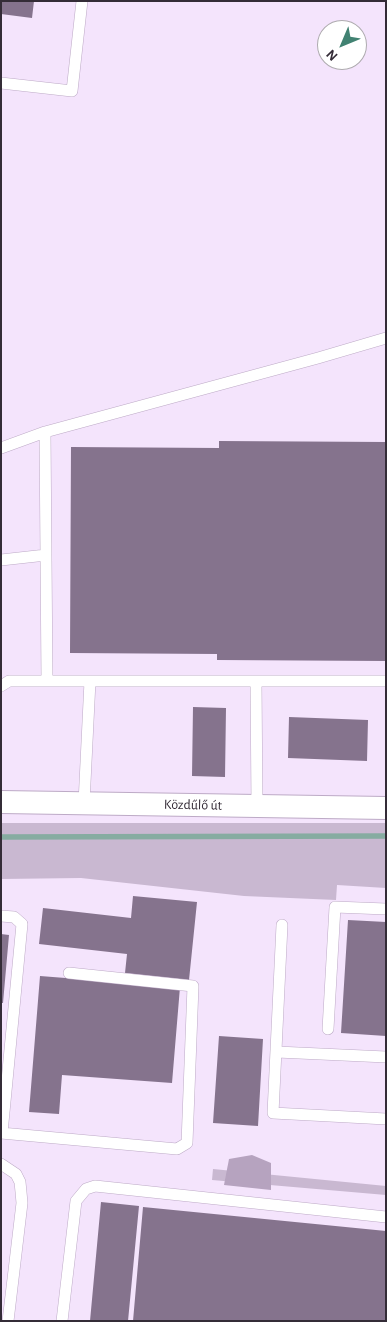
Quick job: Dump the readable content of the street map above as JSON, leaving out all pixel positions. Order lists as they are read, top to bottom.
{
  "streets": {
    "street": ["Közdűlő út"]
  },
  "north": "bottom left"
}
